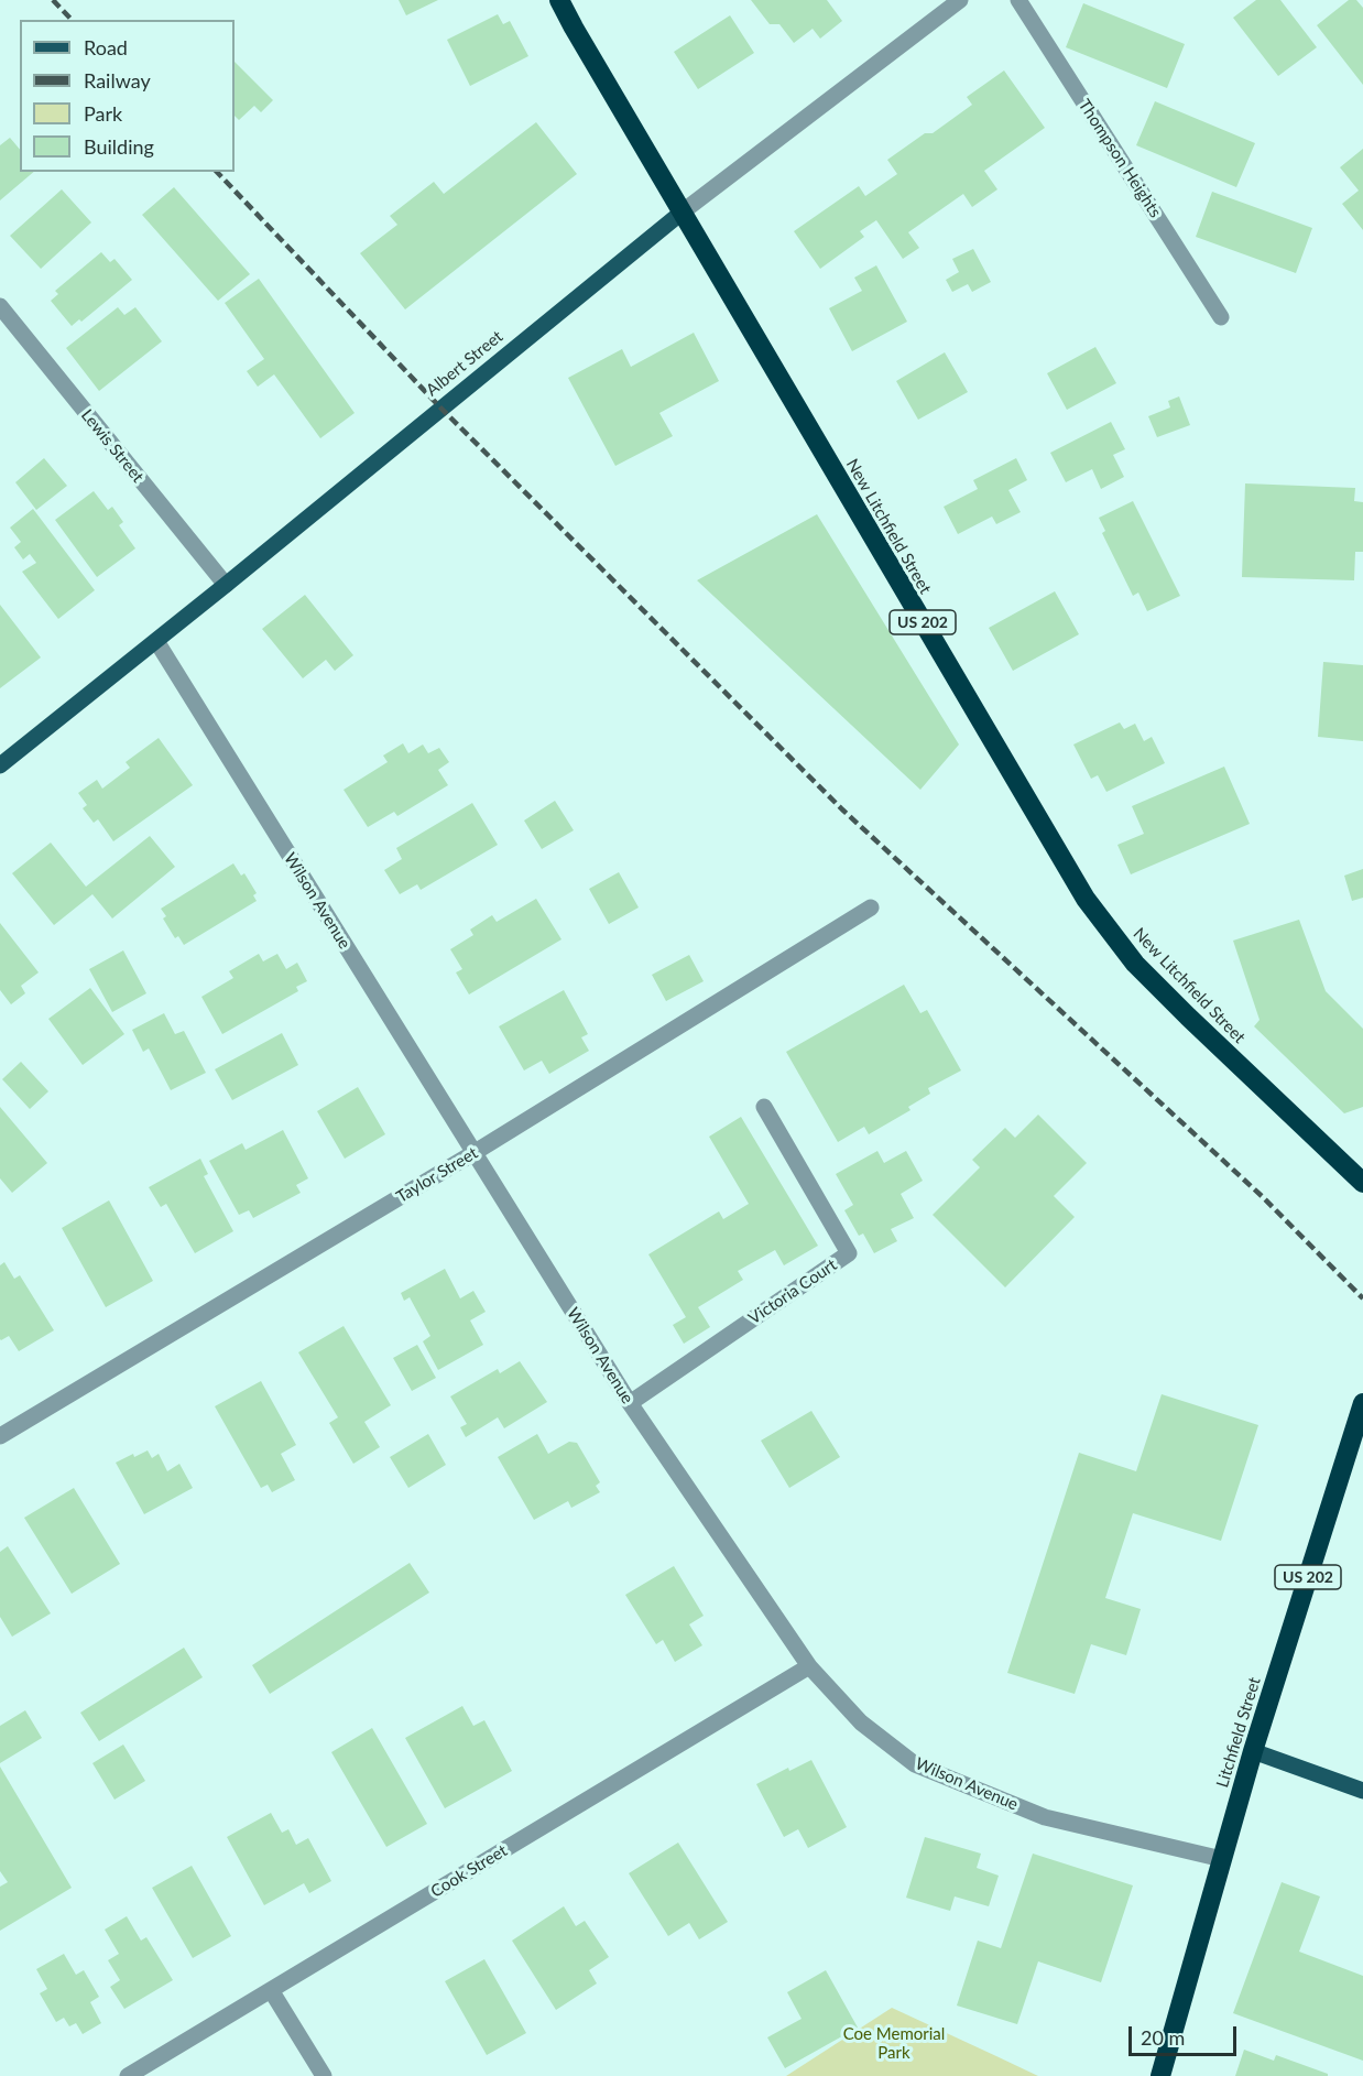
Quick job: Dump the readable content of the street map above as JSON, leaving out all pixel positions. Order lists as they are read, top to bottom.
{
  "streets": {
    "highway": ["New Litchfield Street", "US 202", "Litchfield Street"],
    "main road": ["Albert Street"],
    "street": [
      "Thompson Heights",
      "Lewis Street",
      "Wilson Avenue",
      "Taylor Street",
      "Victoria Court",
      "Cook Street"
    ]
  },
  "crossings": [
    ["Albert Street", "Lewis Street"],
    ["Albert Street", "New Litchfield Street"],
    ["Albert Street", "Wilson Avenue"],
    ["Wilson Avenue", "Taylor Street"],
    ["Wilson Avenue", "Victoria Court"],
    ["Wilson Avenue", "Litchfield Street"],
    ["Wilson Avenue", "Cook Street"]
  ],
  "parks": ["Coe Memorial Park"],
  "legend": [
    "Road",
    "Railway",
    "Park",
    "Building"
  ],
  "scale_bar": "20 m"
}
